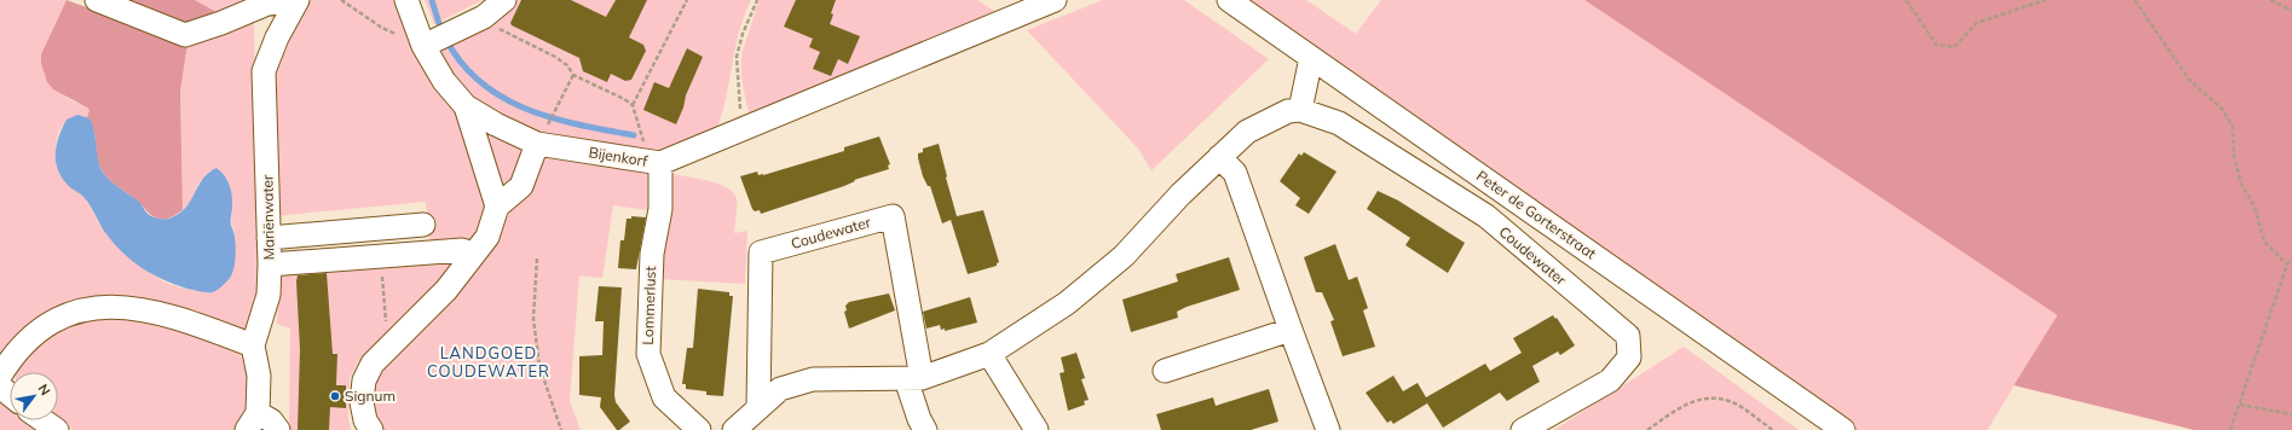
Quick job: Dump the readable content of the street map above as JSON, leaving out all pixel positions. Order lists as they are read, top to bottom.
{
  "streets": {
    "street": [
      "Bijenkorf",
      "Peter de Gorterstraat",
      "Mariënwater",
      "Coudewater",
      "Lommerlust"
    ]
  },
  "crossings": [
    ["Bijenkorf", "Lommerlust"]
  ],
  "districts": ["LANDGOED COUDEWATER"],
  "places": ["Signum"],
  "north": "top right"
}
